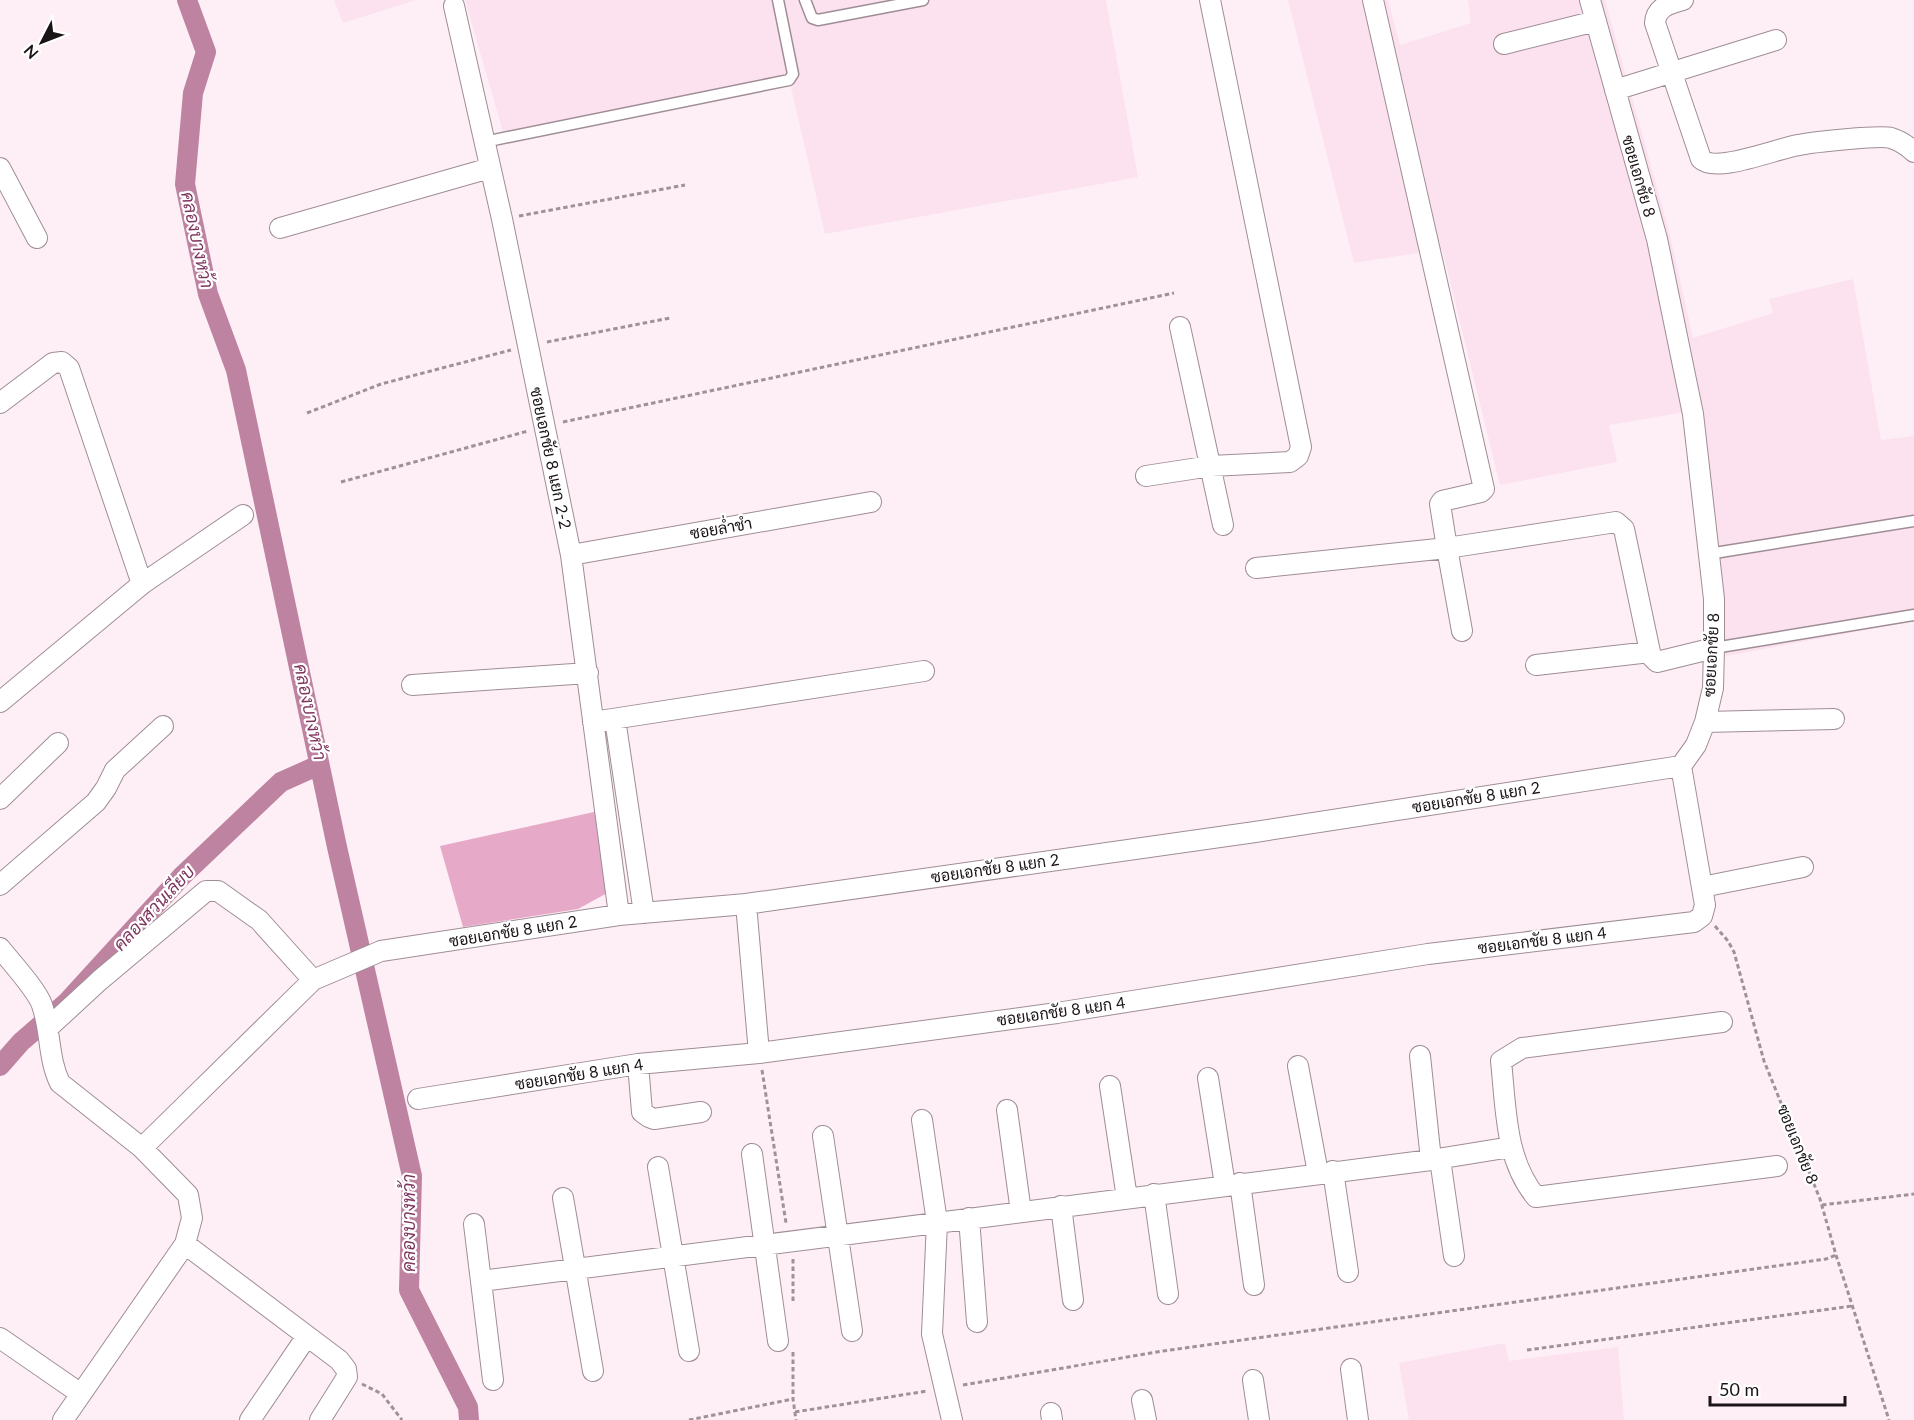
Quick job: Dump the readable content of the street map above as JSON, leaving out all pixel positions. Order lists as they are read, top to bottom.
{
  "streets": {
    "street": [
      "ซอยเอกชัย 8",
      "ซอยเอกชัย 8 แยก 2-2",
      "ซอยล่ำชำ",
      "ซอยเอกชัย 8 แยก 2",
      "ซอยเอกชัย 8 แยก 4"
    ]
  },
  "crossings": [
    ["ซอยเอกชัย 8", "ซอยเอกชัย 8 แยก 2"],
    ["ซอยเอกชัย 8", "ซอยเอกชัย 8 แยก 4"],
    ["ซอยเอกชัย 8 แยก 2-2", "ซอยล่ำชำ"],
    ["ซอยเอกชัย 8 แยก 2-2", "ซอยเอกชัย 8 แยก 2"]
  ],
  "water": ["คลองบางหว้า", "คลองสวนเลียบ"],
  "scale_bar": "50 m",
  "north": "bottom left"
}
